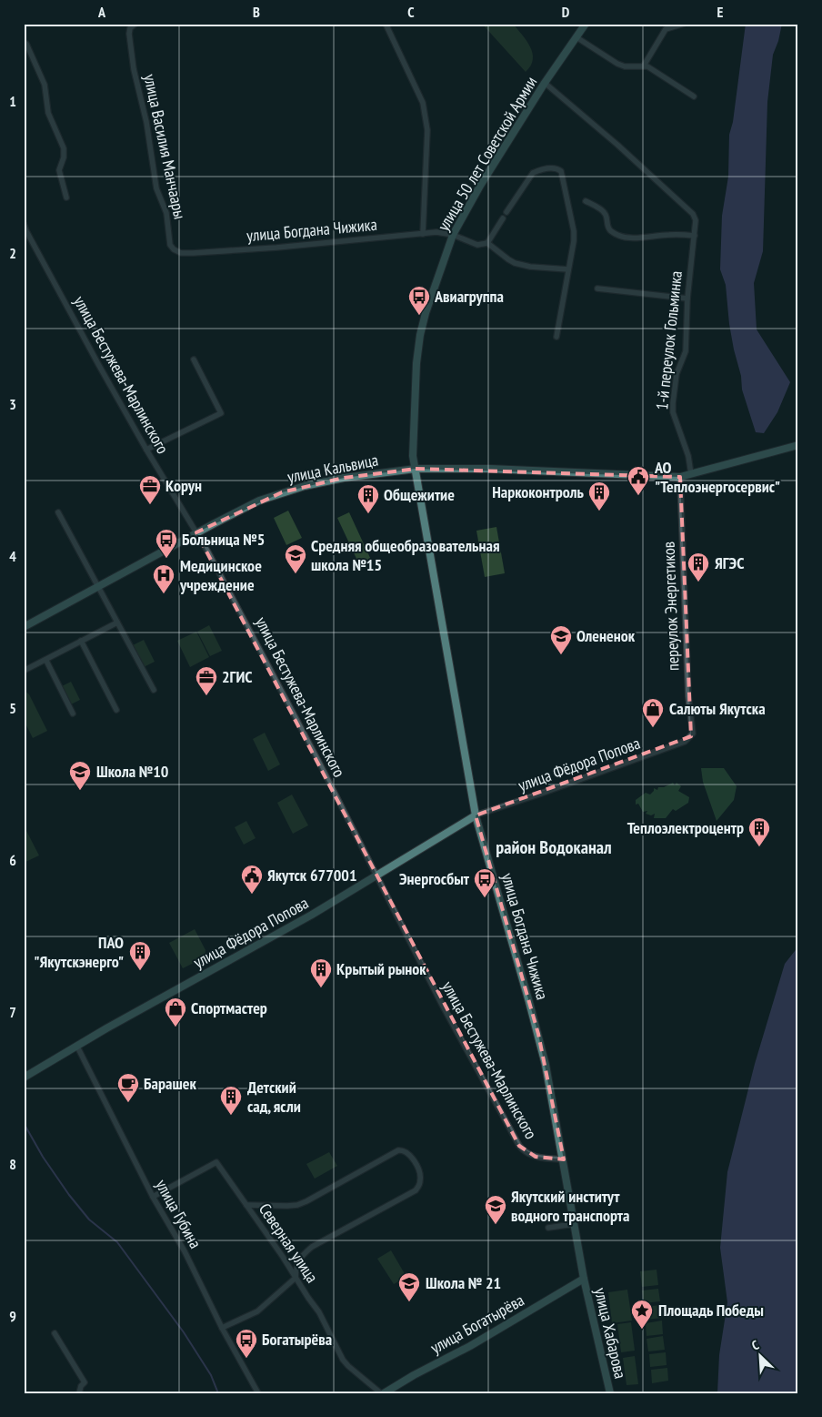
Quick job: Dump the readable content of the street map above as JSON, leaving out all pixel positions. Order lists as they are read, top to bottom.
{
  "streets": {
    "main road": [
      "улица 50 лет Советской Армии",
      "улица Богдана Чижика",
      "улица Кальвица",
      "улица Фёдора Попова",
      "улица Богатырёва",
      "улица Хабарова"
    ],
    "street": [
      "улица Василия Манчаары",
      "1-й переулок Гольминка",
      "улица Бестужева-Марлинского",
      "переулок Энергетиков",
      "улица Губина",
      "Северная улица"
    ]
  },
  "crossings": [
    ["улица Василия Манчаары", "улица Богдана Чижика"],
    ["улица 50 лет Советской Армии", "улица Богдана Чижика"],
    ["улица 50 лет Советской Армии", "1-й переулок Гольминка"],
    ["улица 50 лет Советской Армии", "улица Кальвица"],
    ["улица Богдана Чижика", "улица Бестужева-Марлинского"],
    ["улица Богдана Чижика", "улица Кальвица"],
    ["улица Богдана Чижика", "улица Фёдора Попова"],
    ["улица Богдана Чижика", "улица Богатырёва"],
    ["улица Богдана Чижика", "улица Хабарова"],
    ["1-й переулок Гольминка", "улица Кальвица"],
    ["улица Бестужева-Марлинского", "улица Кальвица"],
    ["улица Бестужева-Марлинского", "улица Фёдора Попова"],
    ["улица Кальвица", "переулок Энергетиков"],
    ["переулок Энергетиков", "улица Фёдора Попова"],
    ["улица Фёдора Попова", "улица Губина"],
    ["улица Губина", "Северная улица"],
    ["Северная улица", "улица Богатырёва"],
    ["улица Богатырёва", "улица Хабарова"]
  ],
  "districts": ["район Водоканал"],
  "places": {
    "bus stop": [
      "Авиагруппа",
      "Больница №5",
      "Энергосбыт",
      "Богатырёва"
    ],
    "public building": ["АО \"Теплоэнергосервис\"", "Якутск 677001"],
    "office": ["Корун", "2ГИС"],
    "building": [
      "Наркоконтроль",
      "Общежитие",
      "ЯГЭС",
      "Теплоэлектроцентр",
      "ПАО \"Якутскэнерго\"",
      "Крытый рынок",
      "Детский сад, ясли"
    ],
    "school or university": [
      "Средняя общеобразовательная школа №15",
      "Олененок",
      "Школа №10",
      "Якутский институт водного транспорта",
      "Школа № 21"
    ],
    "hospital": ["Медицинское учреждение"],
    "shop": ["Салюты Якутска", "Спортмастер"],
    "cafe": ["Барашек"],
    "place": ["Площадь Победы"]
  },
  "north": "top left",
  "grid": {
    "columns": [
      "A",
      "B",
      "C",
      "D",
      "E"
    ],
    "rows": [
      "1",
      "2",
      "3",
      "4",
      "5",
      "6",
      "7",
      "8",
      "9"
    ]
  }
}
